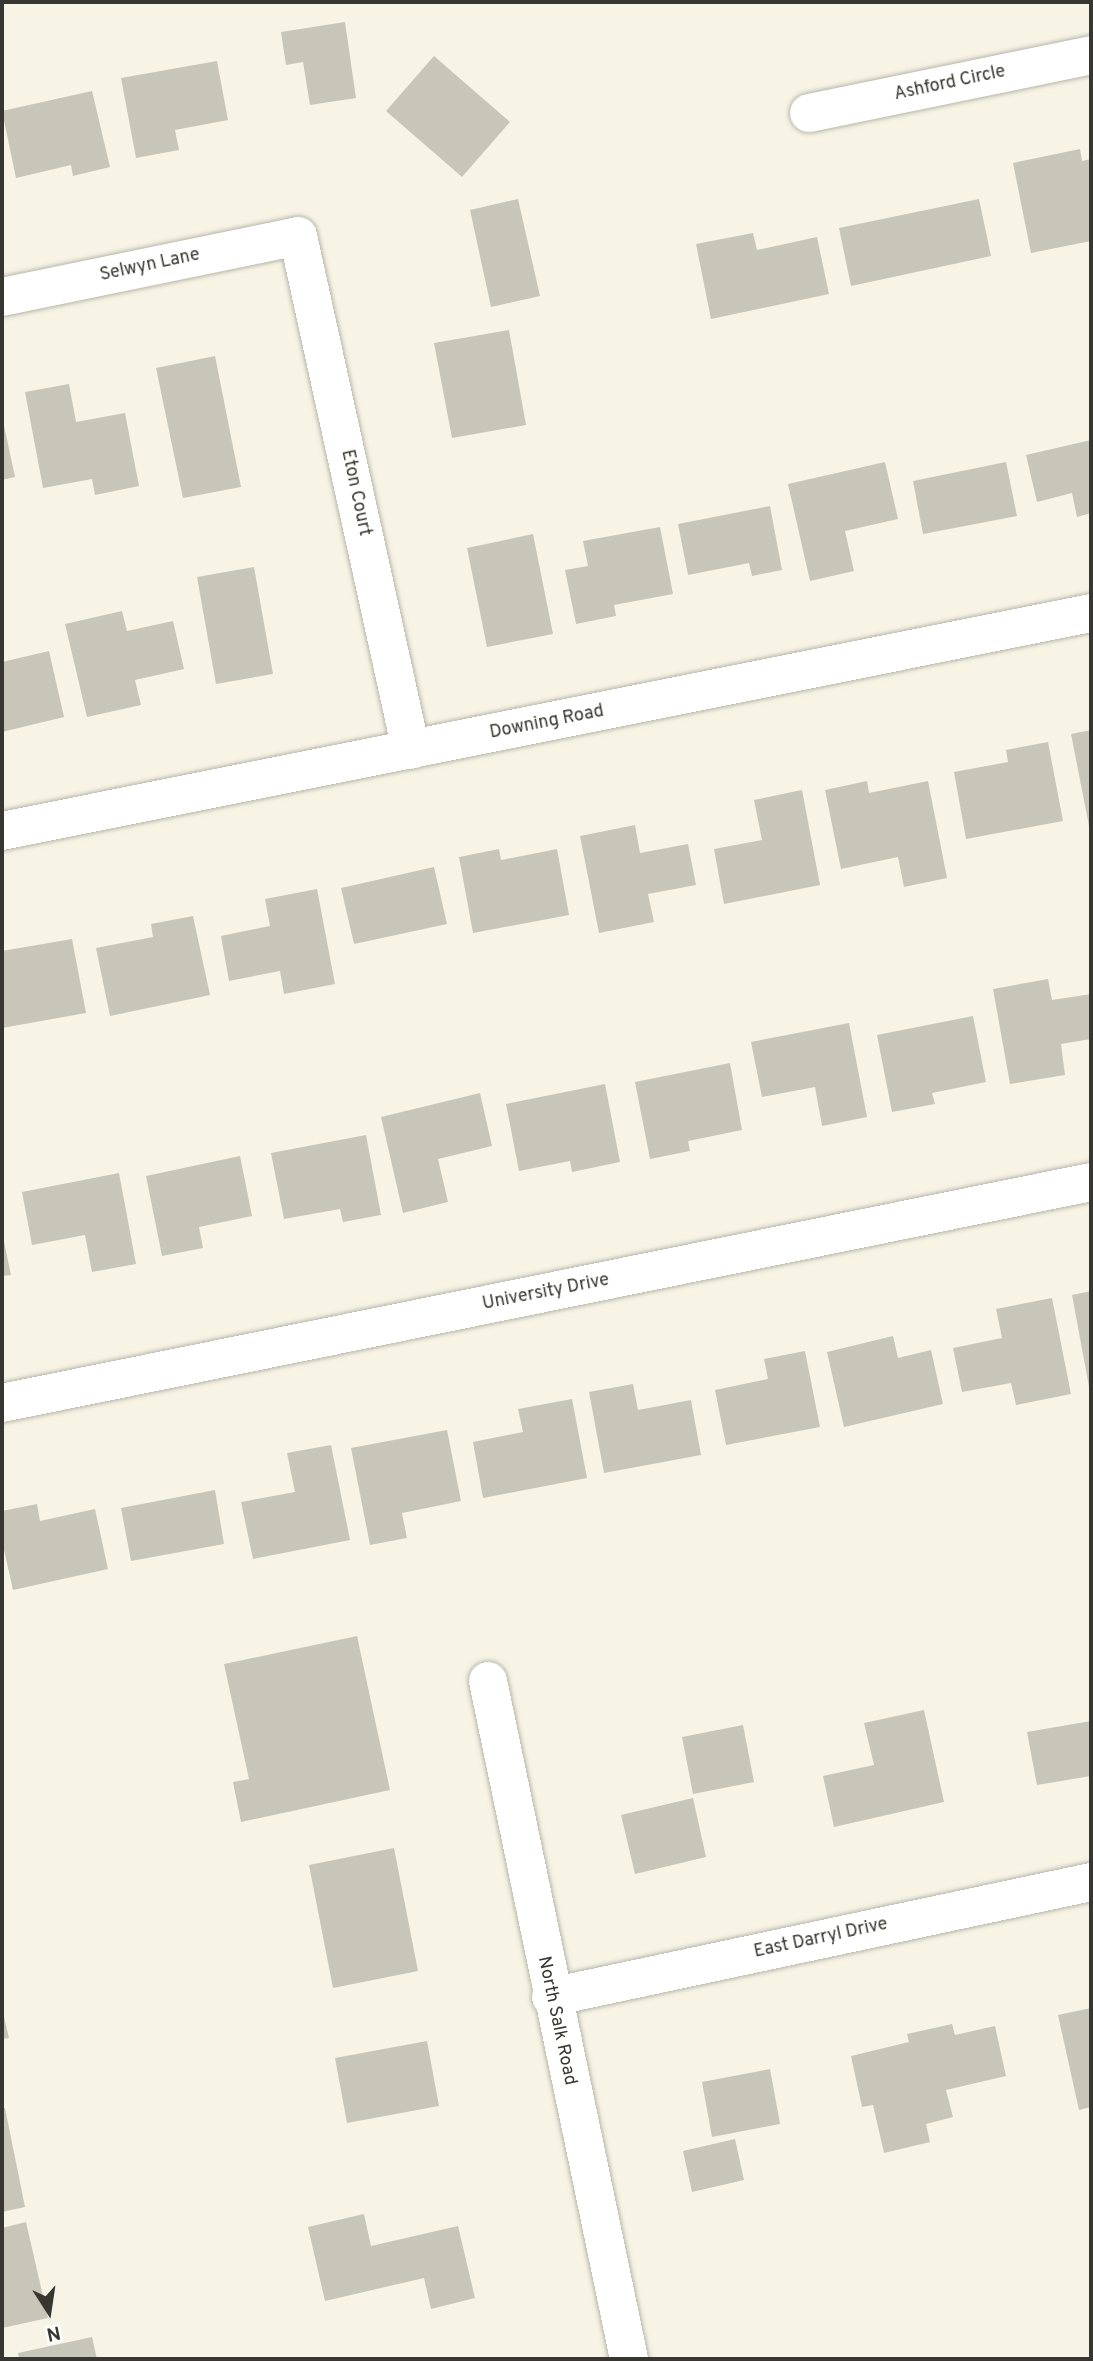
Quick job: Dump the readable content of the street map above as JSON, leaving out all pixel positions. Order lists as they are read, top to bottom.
{
  "streets": {
    "street": [
      "Ashford Circle",
      "Selwyn Lane",
      "Eton Court",
      "Downing Road",
      "University Drive",
      "East Darryl Drive",
      "North Salk Road"
    ]
  },
  "crossings": [
    ["Selwyn Lane", "Eton Court"],
    ["Eton Court", "Downing Road"],
    ["East Darryl Drive", "North Salk Road"]
  ],
  "north": "bottom"
}
